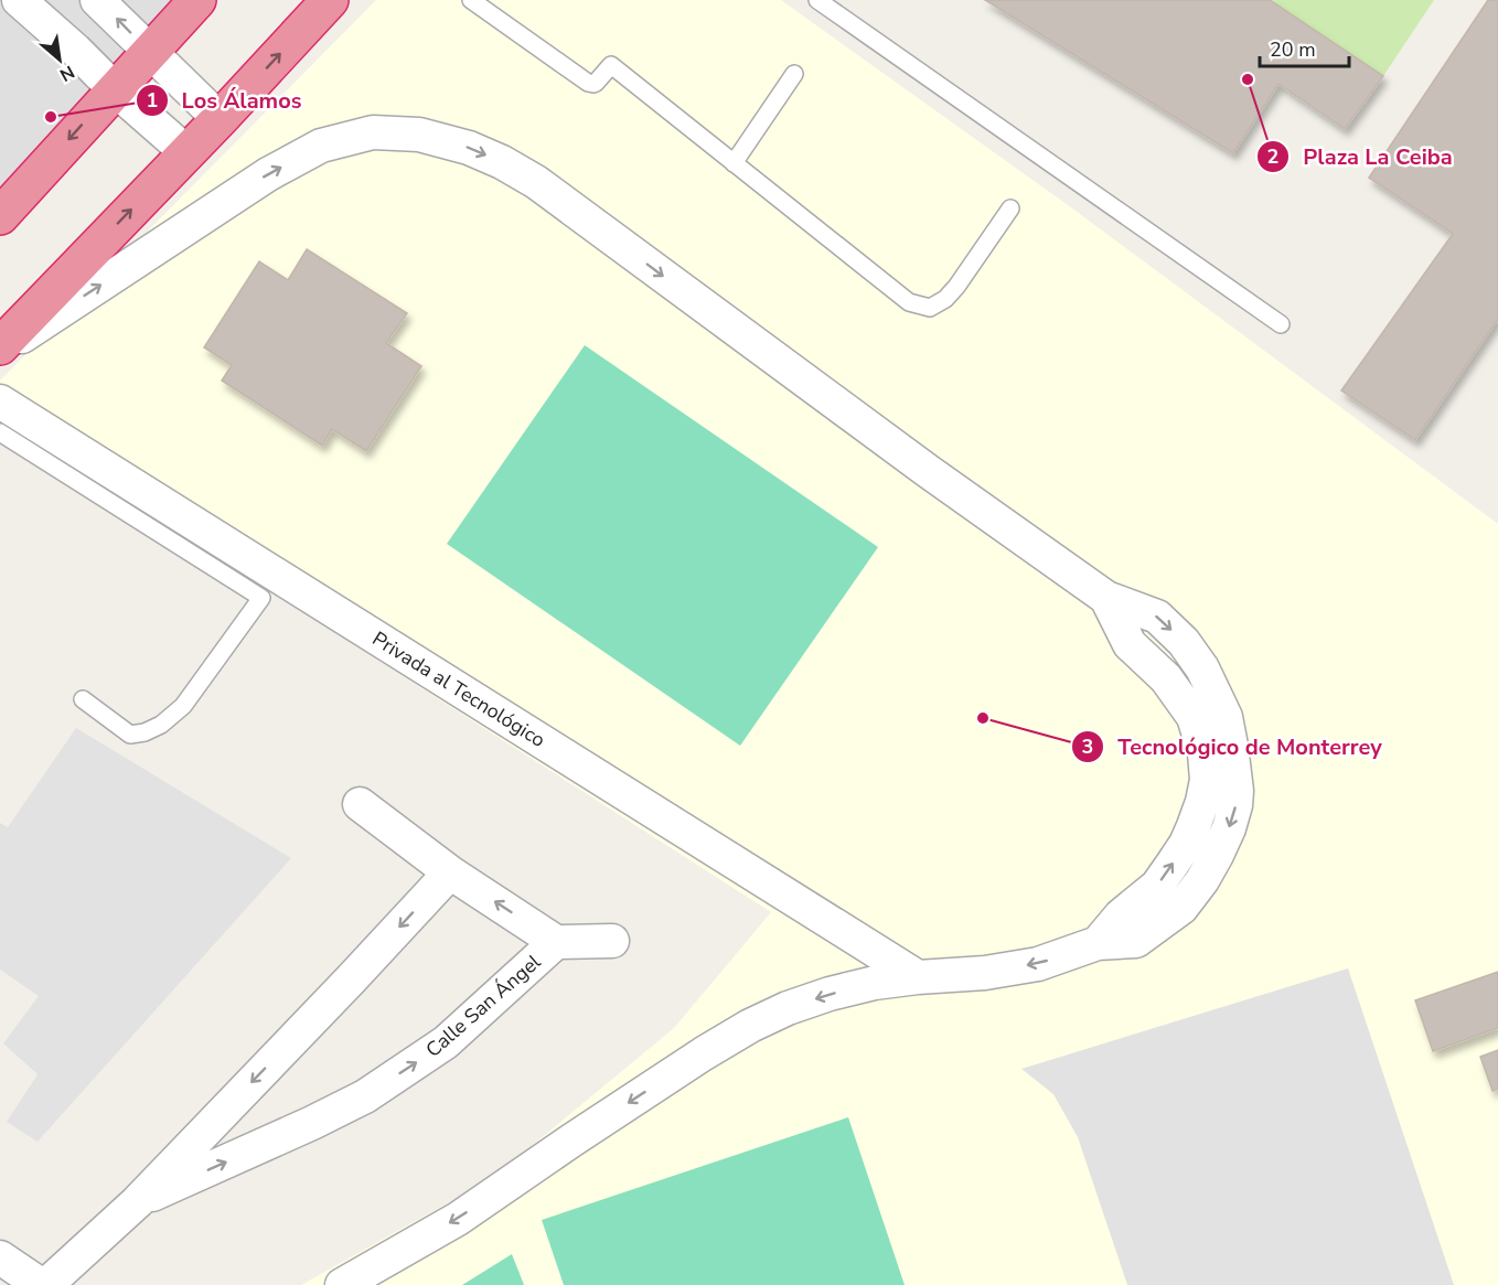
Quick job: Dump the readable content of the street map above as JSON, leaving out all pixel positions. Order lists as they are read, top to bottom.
{
  "streets": {
    "street": ["Privada al Tecnológico", "Calle San Ángel"]
  },
  "places": ["Plaza La Ceiba", "Los Álamos", "Tecnológico de Monterrey"],
  "scale_bar": "20 m",
  "north": "bottom right"
}
